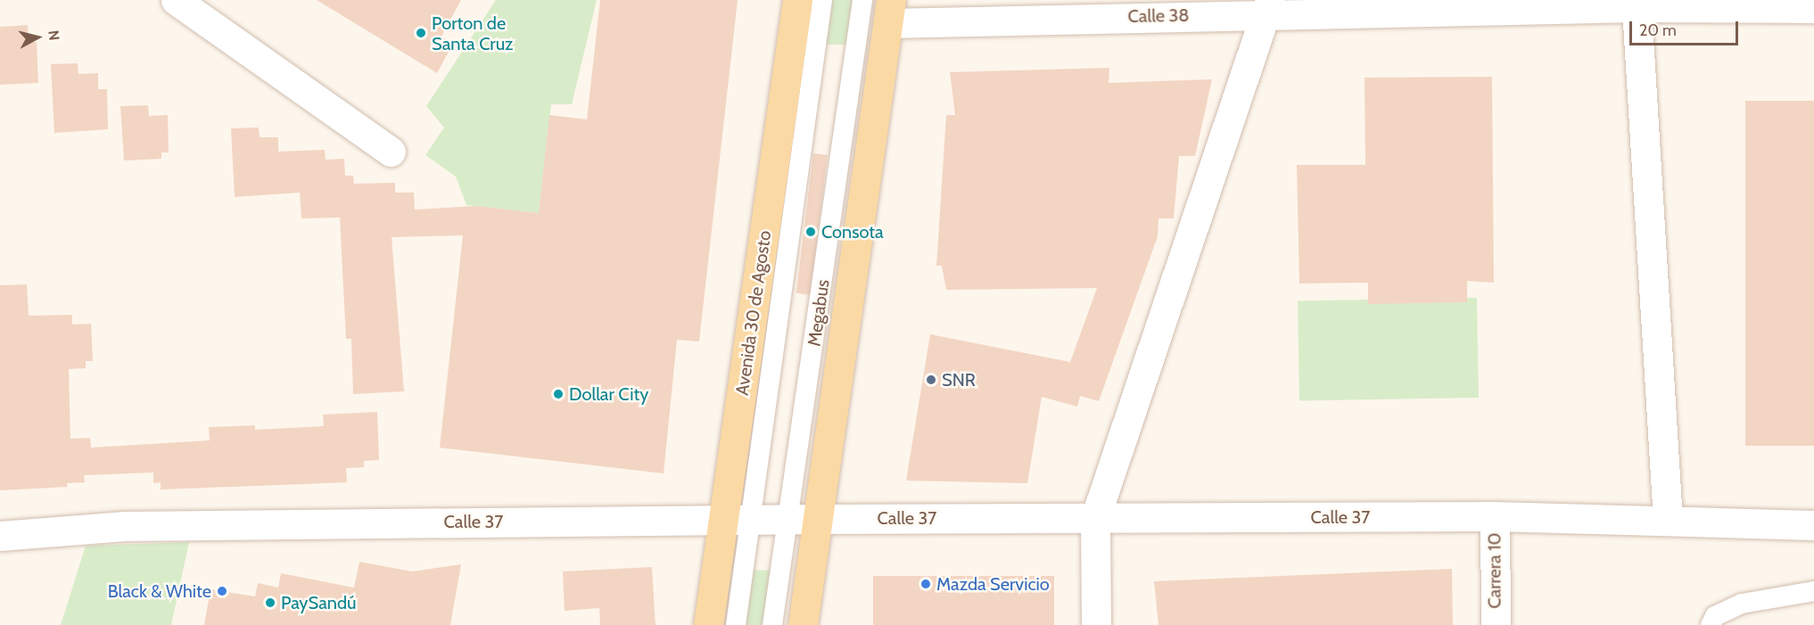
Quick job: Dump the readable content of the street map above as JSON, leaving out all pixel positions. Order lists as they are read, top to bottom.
{
  "streets": {
    "main road": ["Avenida 30 de Agosto"],
    "street": ["Calle 38", "Calle 37", "Carrera 10"],
    "lane": ["Megabus"]
  },
  "crossings": [
    ["Avenida 30 de Agosto", "Calle 37"],
    ["Megabus", "Calle 37"],
    ["Calle 37", "Carrera 10"]
  ],
  "places": [
    "Porton de Santa Cruz",
    "Consota",
    "SNR",
    "Dollar City",
    "Mazda Servicio",
    "Black & White",
    "PaySandú"
  ],
  "scale_bar": "20 m",
  "north": "right"
}
